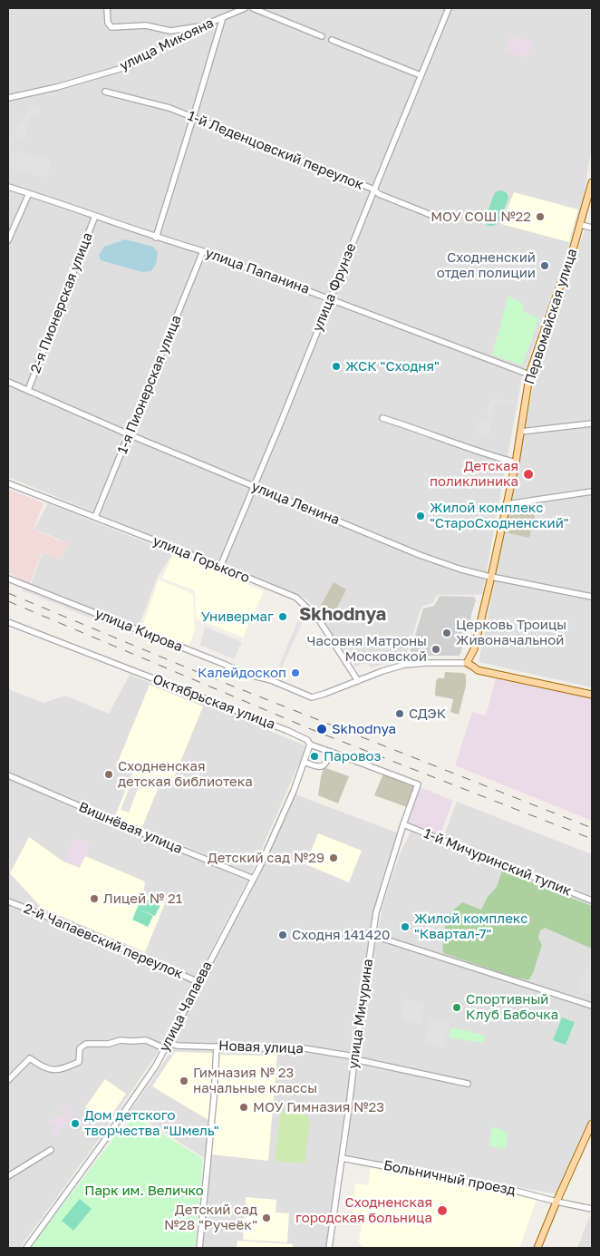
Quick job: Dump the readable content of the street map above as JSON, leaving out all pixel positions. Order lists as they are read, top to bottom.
{
  "streets": {
    "main road": ["Первомайская улица"],
    "street": [
      "улица Микояна",
      "1-й Леденцовский переулок",
      "улица Папанина",
      "улица Фрунзе",
      "2-я Пионерская улица",
      "1-я Пионерская улица",
      "улица Ленина",
      "улица Горького",
      "улица Кирова",
      "Октябрьская улица",
      "Вишнёвая улица",
      "1-й Мичуринский тупик",
      "2-й Чапаевский переулок",
      "улица Чапаева",
      "улица Мичурина",
      "Новая улица",
      "Больничный проезд"
    ]
  },
  "crossings": [
    ["1-й Леденцовский переулок", "улица Фрунзе"],
    ["улица Папанина", "улица Фрунзе"],
    ["улица Папанина", "2-я Пионерская улица"],
    ["улица Папанина", "Первомайская улица"],
    ["улица Папанина", "1-я Пионерская улица"],
    ["улица Фрунзе", "улица Ленина"],
    ["улица Фрунзе", "улица Горького"],
    ["2-я Пионерская улица", "улица Ленина"],
    ["Первомайская улица", "улица Ленина"],
    ["Первомайская улица", "улица Кирова"],
    ["1-я Пионерская улица", "улица Ленина"],
    ["1-я Пионерская улица", "улица Горького"],
    ["улица Горького", "улица Кирова"],
    ["Октябрьская улица", "улица Чапаева"],
    ["Октябрьская улица", "улица Мичурина"],
    ["Вишнёвая улица", "улица Чапаева"],
    ["1-й Мичуринский тупик", "улица Мичурина"],
    ["2-й Чапаевский переулок", "улица Чапаева"],
    ["улица Чапаева", "Новая улица"],
    ["улица Мичурина", "Новая улица"],
    ["улица Мичурина", "Больничный проезд"]
  ],
  "districts": ["Skhodnya"],
  "parks": ["Парк им. Величко"],
  "places": [
    "МОУ СОШ №22",
    "Сходненский отдел полиции",
    "ЖСК \"Сходня\"",
    "Детская поликлиника",
    "Жилой комплекс \"СтароСходненский\"",
    "Универмаг",
    "Церковь Троицы Живоначальной",
    "Часовня Матроны Московской",
    "Калейдоскоп",
    "СДЭК",
    "Skhodnya",
    "Паровоз",
    "Сходненская детская библиотека",
    "Детский сад №29",
    "Лицей № 21",
    "Жилой комплекс \"Квартал-7\"",
    "Сходня 141420",
    "Спортивный Клуб Бабочка",
    "Гимназия № 23 начальные классы",
    "МОУ Гимназия №23",
    "Дом детского творчества \"Шмель\"",
    "Сходненская городская больница",
    "Детский сад №28 \"Ручеёк\""
  ]
}
